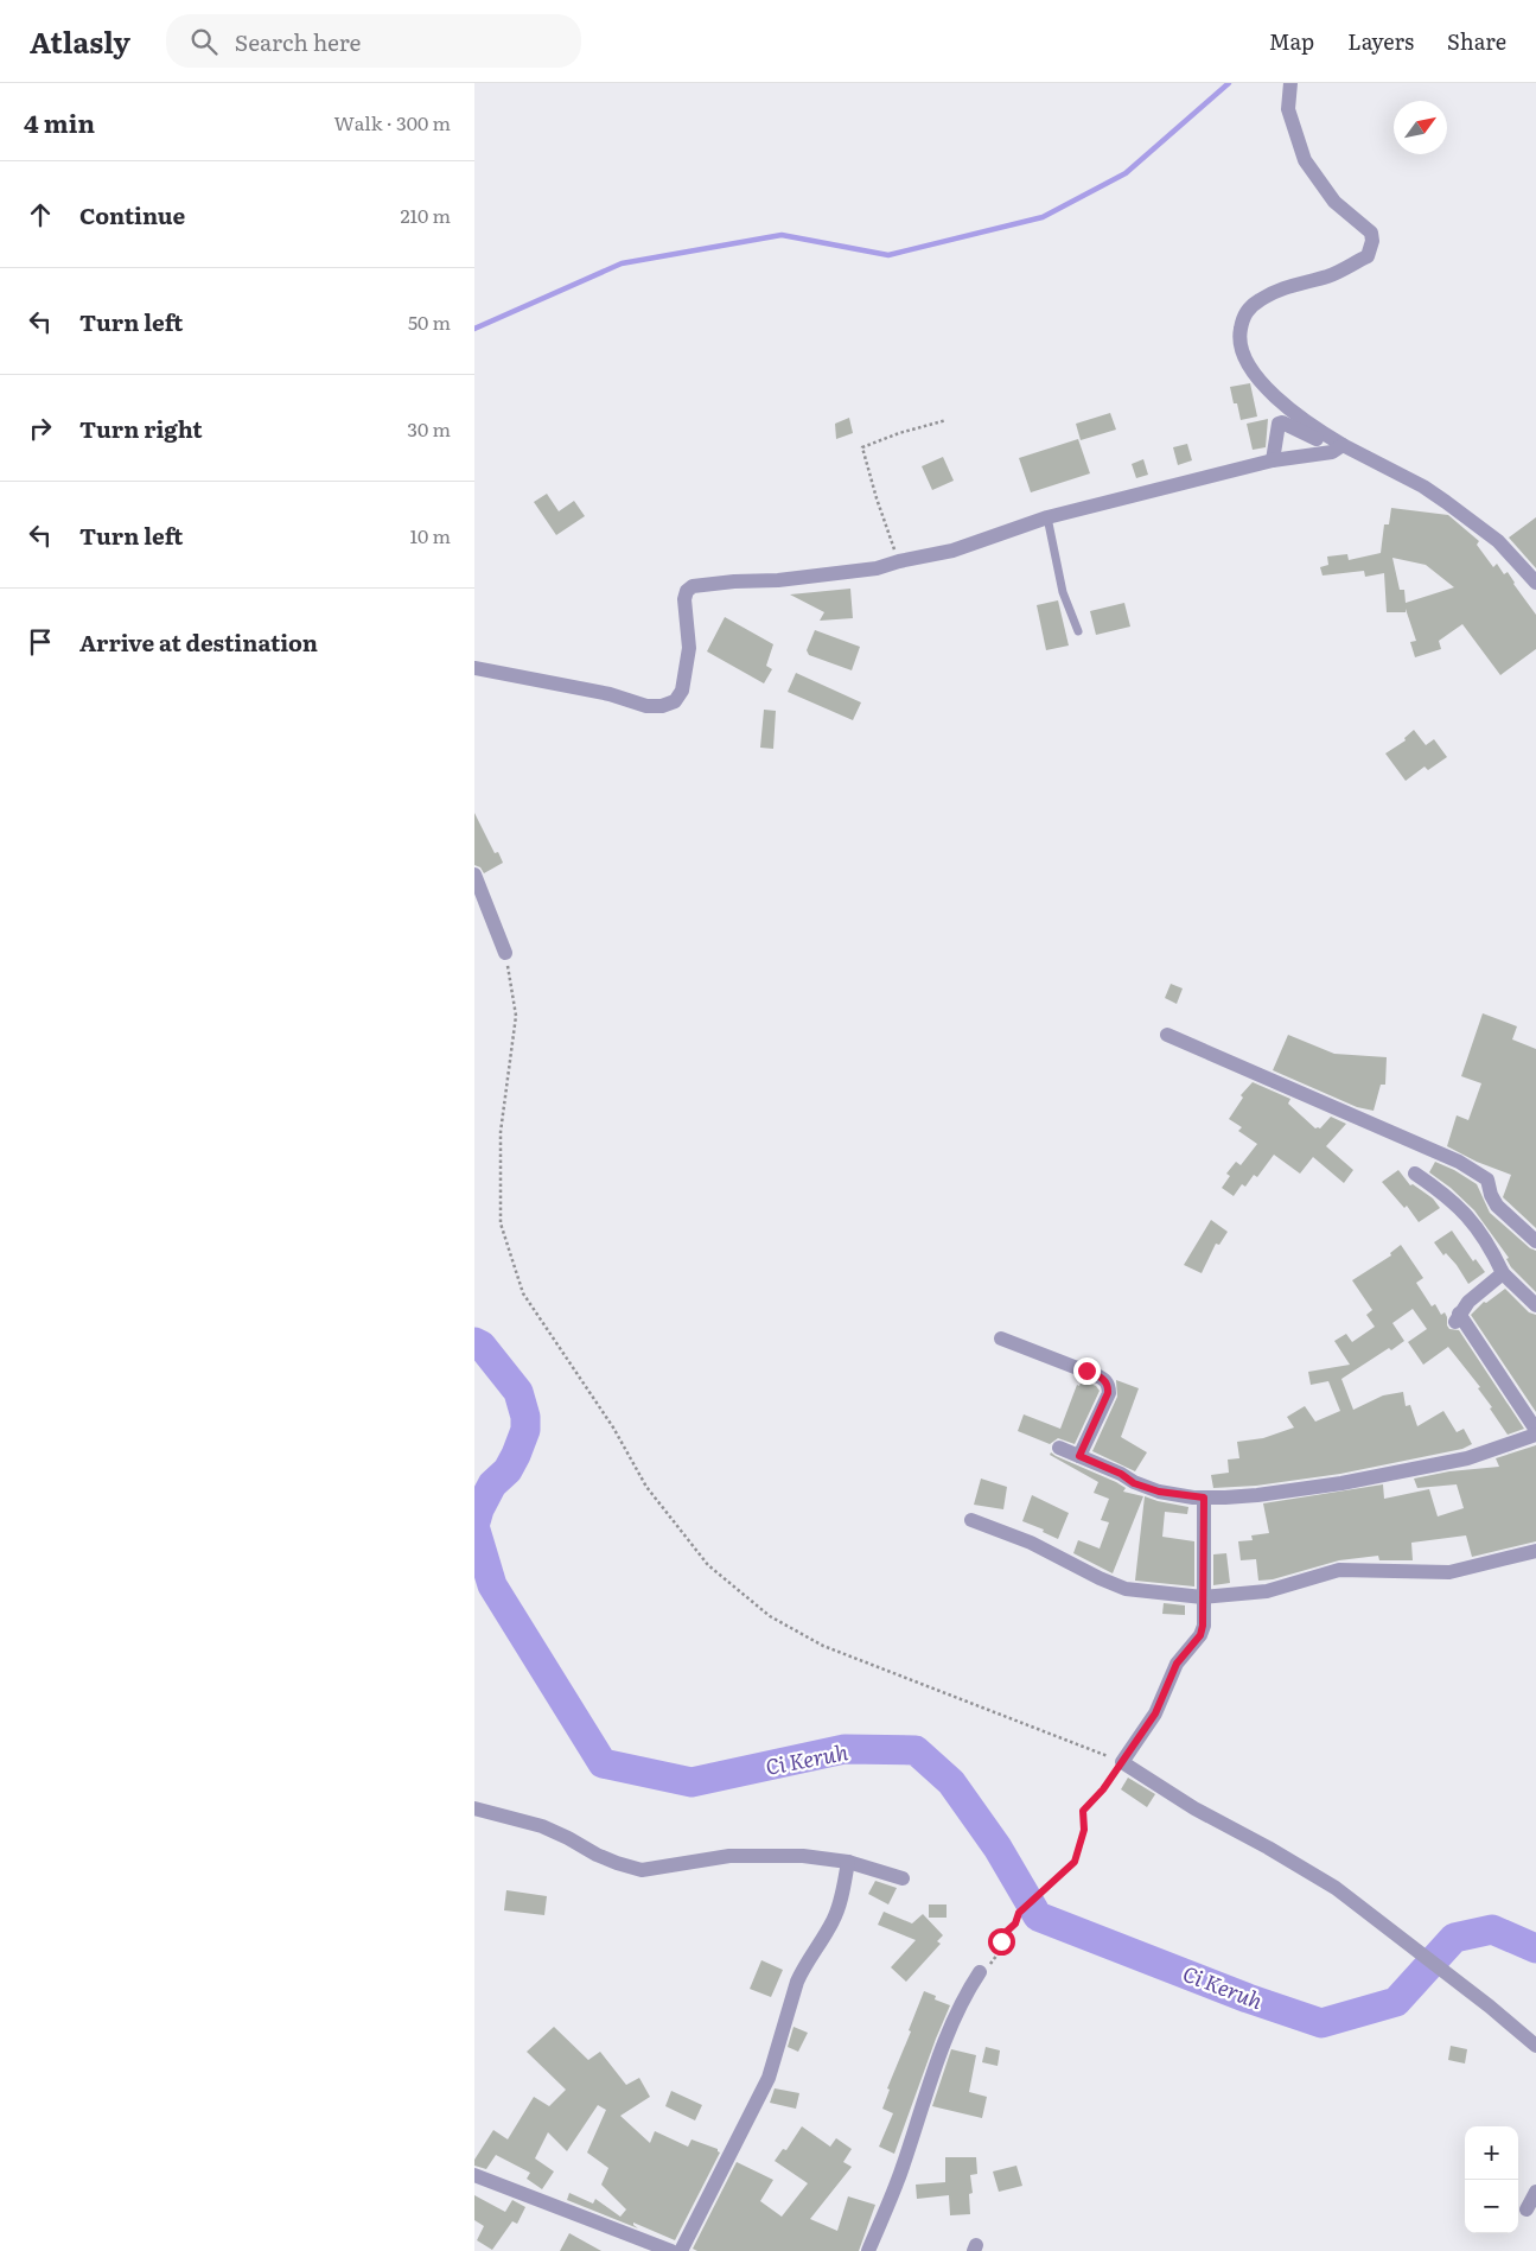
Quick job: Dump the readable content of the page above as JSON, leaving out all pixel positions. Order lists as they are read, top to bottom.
{
  "water": ["Ci Keruh"],
  "north": "top right",
  "page": {
    "header": "Atlasly",
    "search": "Search here",
    "nav": ["Map", "Layers", "Share"],
    "heading": ["4 min", "Walk · 300 m"],
    "list": [
      ["Continue", "210 m"],
      ["Turn left", "50 m"],
      ["Turn right", "30 m"],
      ["Turn left", "10 m"],
      "Arrive at destination"
    ],
    "map_buttons": ["+", "−"]
  }
}
